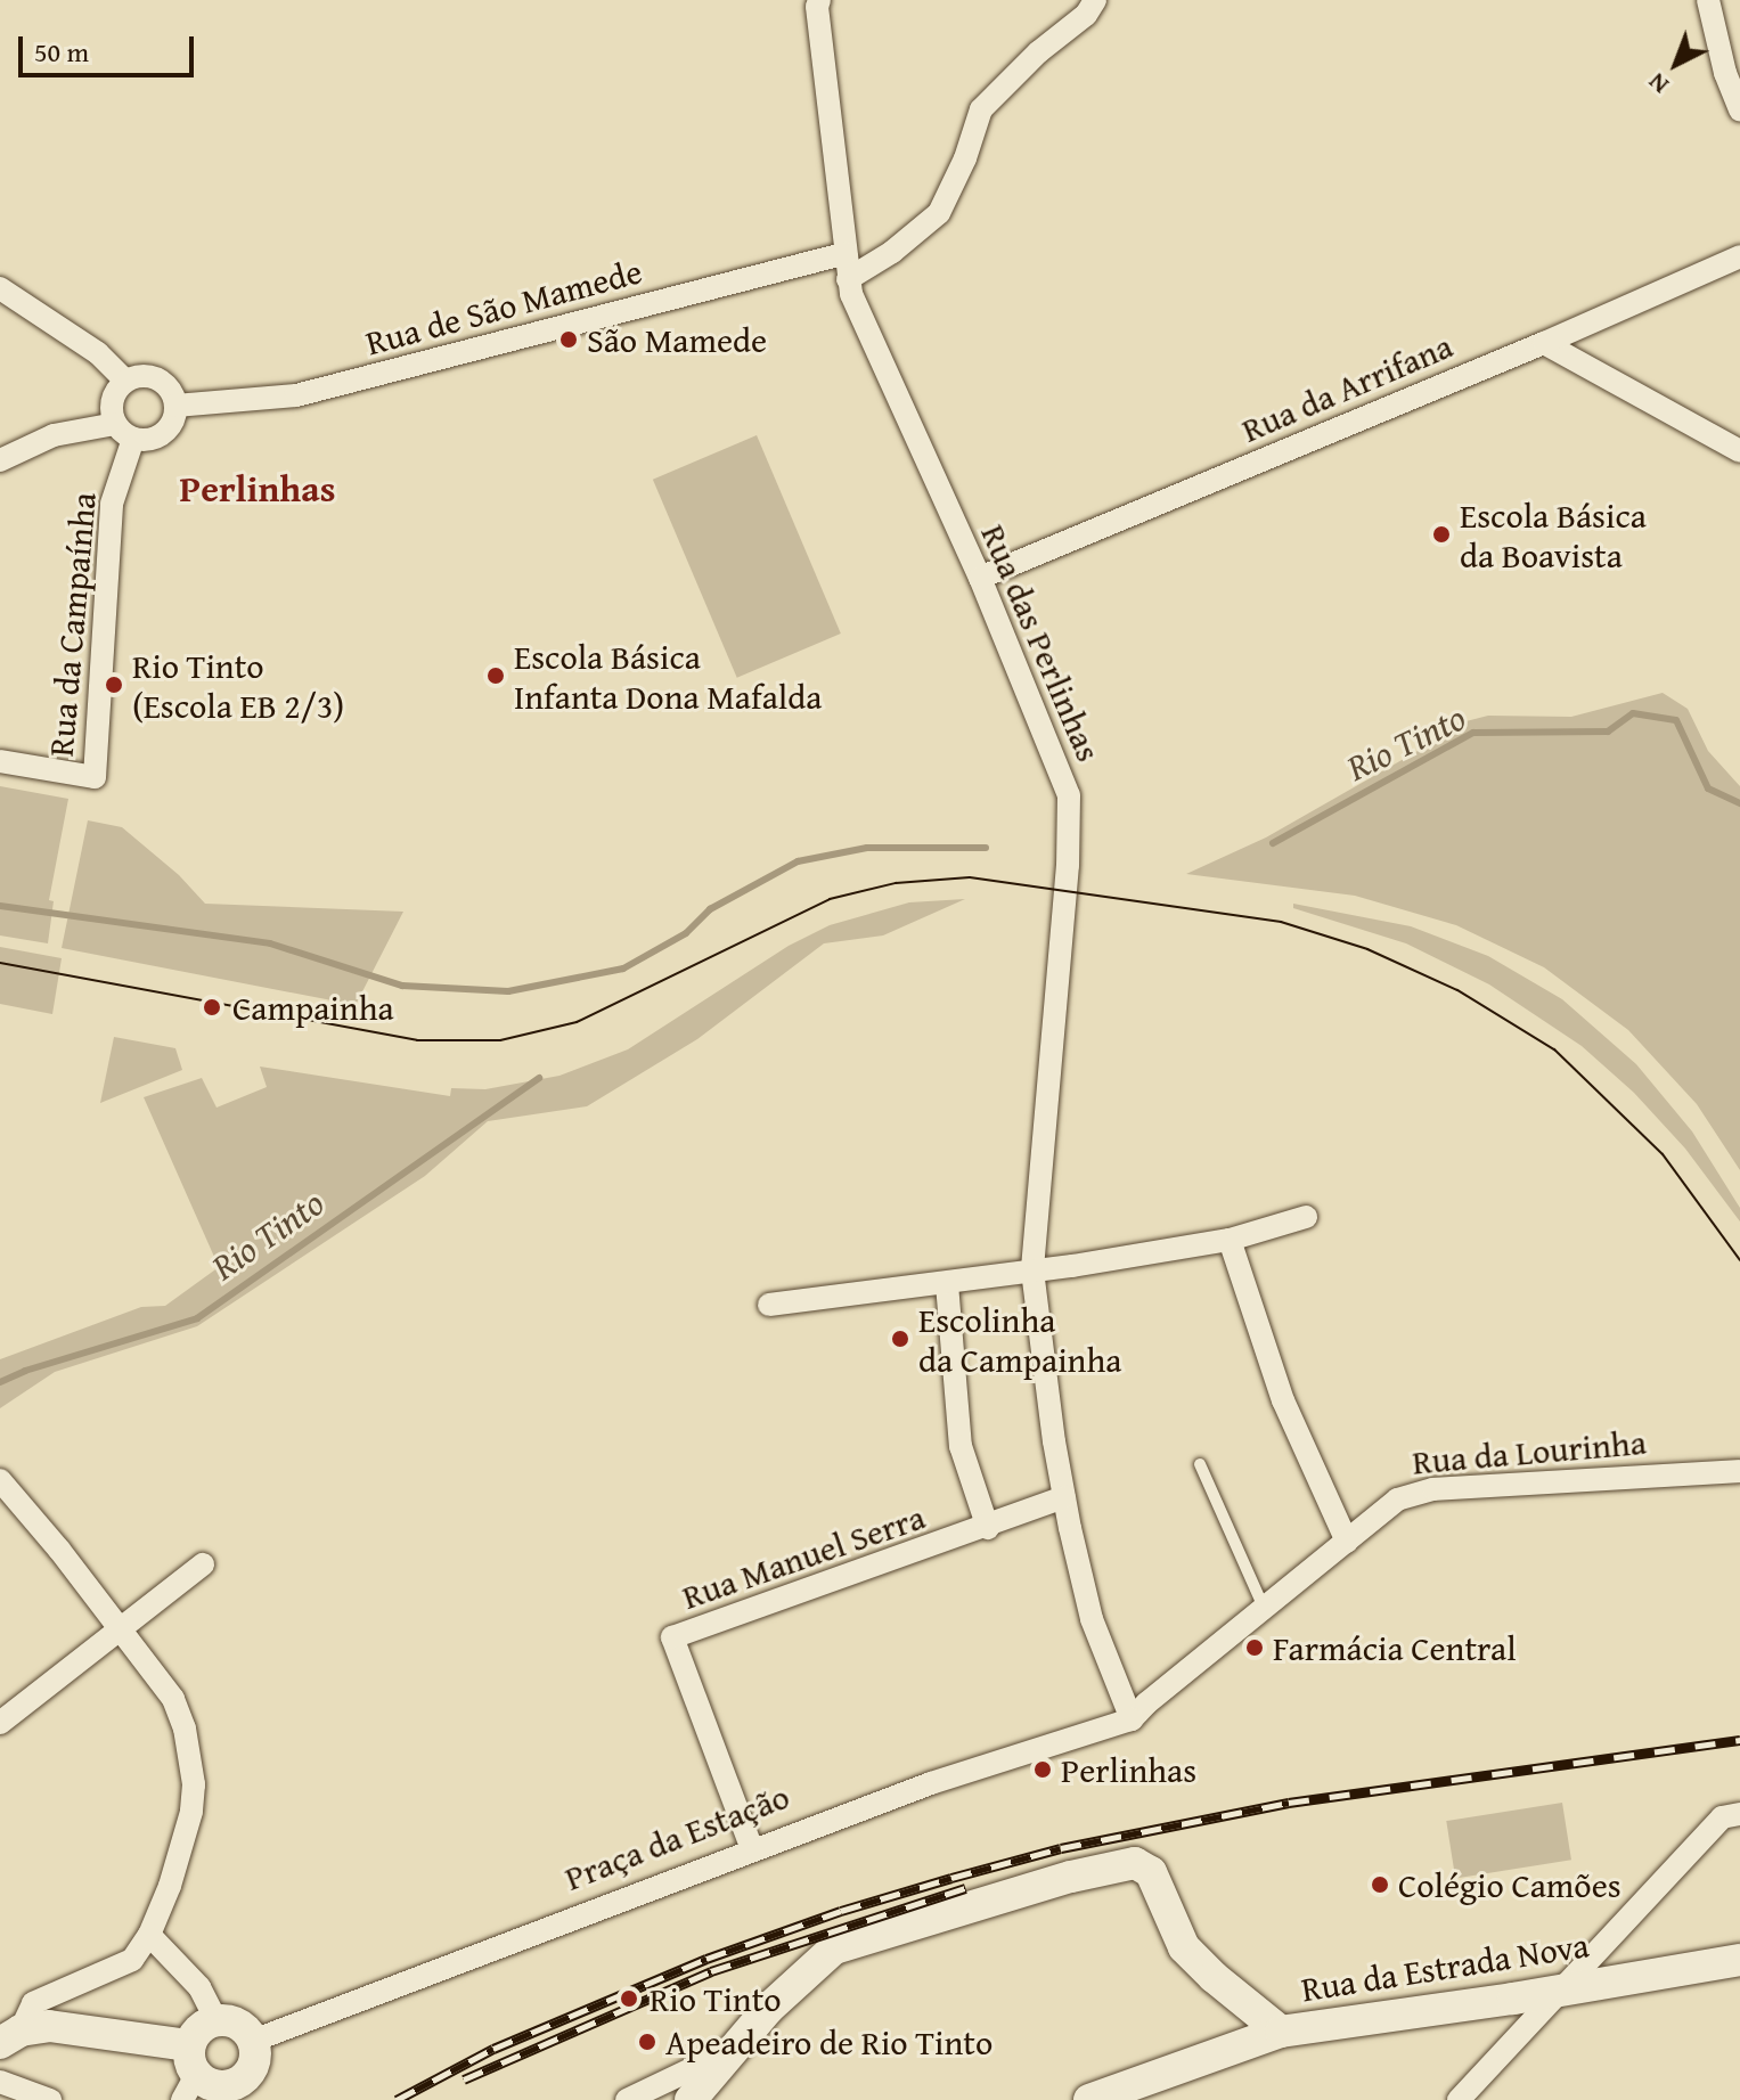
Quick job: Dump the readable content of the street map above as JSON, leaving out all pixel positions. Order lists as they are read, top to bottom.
{
  "streets": {
    "street": [
      "Rua de São Mamede",
      "Rua da Arrifana",
      "Rua da Campaínha",
      "Rua das Perlinhas",
      "Rua da Lourinha",
      "Rua Manuel Serra",
      "Praça da Estação",
      "Rua da Estrada Nova"
    ]
  },
  "crossings": [
    ["Rua de São Mamede", "Rua da Campaínha"],
    ["Rua de São Mamede", "Rua das Perlinhas"],
    ["Rua da Arrifana", "Rua das Perlinhas"],
    ["Rua das Perlinhas", "Rua da Lourinha"],
    ["Rua das Perlinhas", "Rua Manuel Serra"],
    ["Rua das Perlinhas", "Praça da Estação"],
    ["Rua da Lourinha", "Praça da Estação"],
    ["Rua Manuel Serra", "Praça da Estação"]
  ],
  "districts": ["Perlinhas"],
  "water": ["Rio Tinto"],
  "places": [
    "São Mamede",
    "Escola Básica da Boavista",
    "Escola Básica Infanta Dona Mafalda",
    "Rio Tinto (Escola EB 2/3)",
    "Campainha",
    "Escolinha da Campainha",
    "Farmácia Central",
    "Perlinhas",
    "Colégio Camões",
    "Rio Tinto",
    "Apeadeiro de Rio Tinto"
  ],
  "scale_bar": "50 m",
  "north": "bottom left"
}
